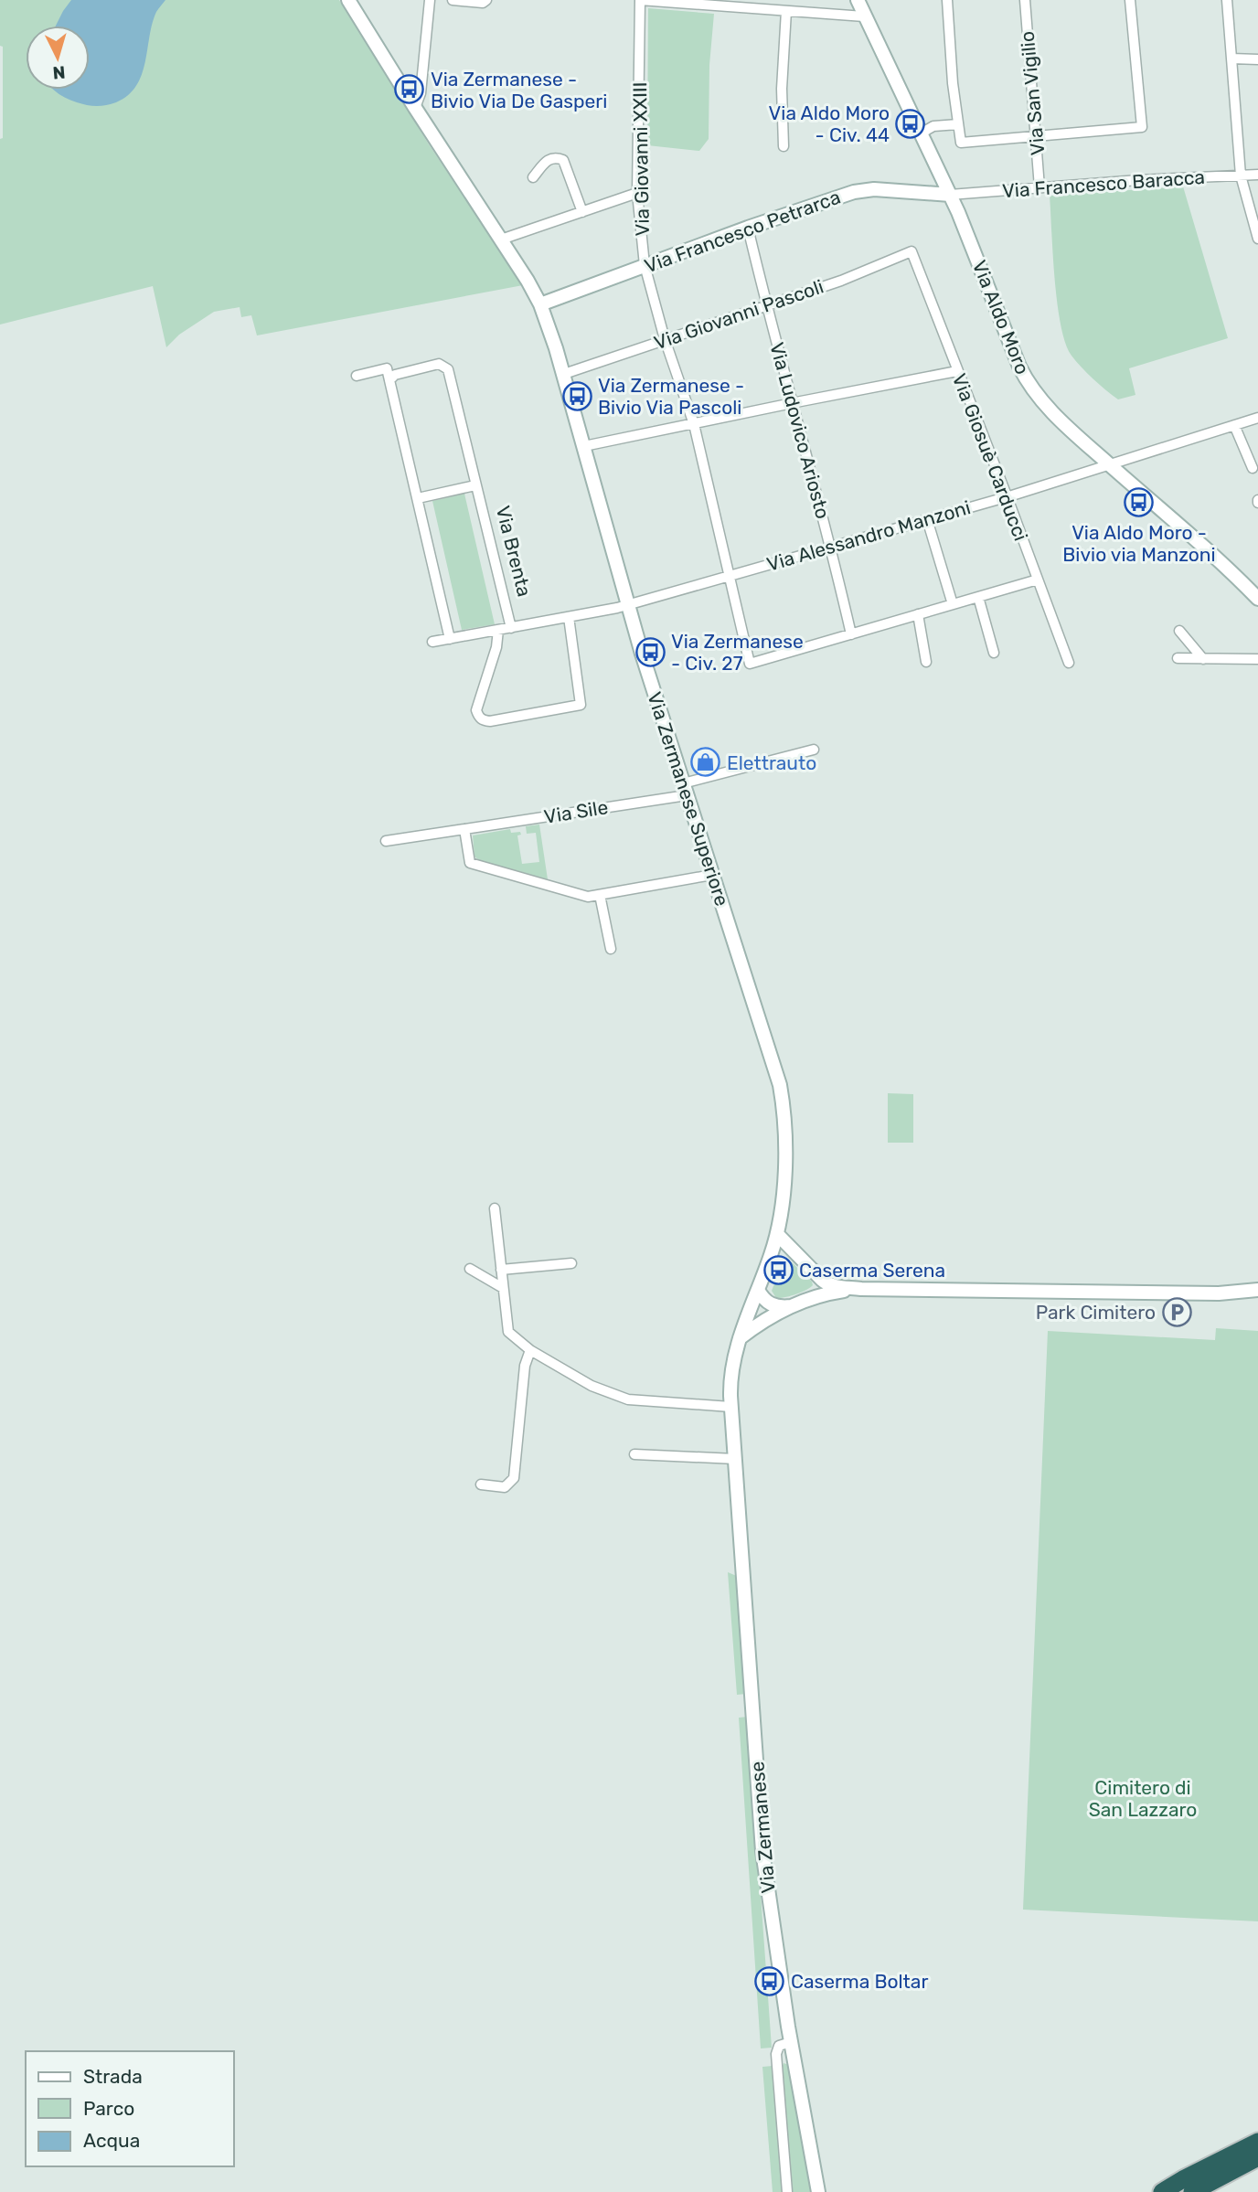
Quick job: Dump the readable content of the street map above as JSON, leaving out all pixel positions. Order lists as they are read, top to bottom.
{
  "streets": {
    "street": [
      "Via San Vigilio",
      "Via Giovanni XXIII",
      "Via Francesco Baracca",
      "Via Francesco Petrarca",
      "Via Giovanni Pascoli",
      "Via Aldo Moro",
      "Via Ludovico Ariosto",
      "Via Giosuè Carducci",
      "Via Alessandro Manzoni",
      "Via Brenta",
      "Via Zermanese Superiore",
      "Via Sile",
      "Via Zermanese"
    ]
  },
  "crossings": [
    ["Via San Vigilio", "Via Francesco Baracca"],
    ["Via Giovanni XXIII", "Via Francesco Petrarca"],
    ["Via Giovanni XXIII", "Via Giovanni Pascoli"],
    ["Via Giovanni XXIII", "Via Ludovico Ariosto"],
    ["Via Giovanni XXIII", "Via Alessandro Manzoni"],
    ["Via Francesco Baracca", "Via Francesco Petrarca"],
    ["Via Francesco Baracca", "Via Aldo Moro"],
    ["Via Francesco Petrarca", "Via Aldo Moro"],
    ["Via Francesco Petrarca", "Via Ludovico Ariosto"],
    ["Via Francesco Petrarca", "Via Zermanese Superiore"],
    ["Via Giovanni Pascoli", "Via Ludovico Ariosto"],
    ["Via Giovanni Pascoli", "Via Giosuè Carducci"],
    ["Via Giovanni Pascoli", "Via Zermanese Superiore"],
    ["Via Aldo Moro", "Via Alessandro Manzoni"],
    ["Via Ludovico Ariosto", "Via Alessandro Manzoni"],
    ["Via Giosuè Carducci", "Via Alessandro Manzoni"],
    ["Via Alessandro Manzoni", "Via Brenta"],
    ["Via Alessandro Manzoni", "Via Zermanese Superiore"],
    ["Via Zermanese Superiore", "Via Sile"],
    ["Via Zermanese Superiore", "Via Zermanese"]
  ],
  "parks": ["Cimitero di San Lazzaro"],
  "places": {
    "bus stop": [
      "Via Zermanese - Bivio Via De Gasperi",
      "Via Aldo Moro - Civ. 44",
      "Via Zermanese - Bivio Via Pascoli",
      "Via Aldo Moro - Bivio via Manzoni",
      "Via Zermanese - Civ. 27",
      "Caserma Serena",
      "Caserma Boltar"
    ],
    "shop": ["Elettrauto"],
    "parking": ["Park Cimitero"]
  },
  "legend": ["Strada", "Parco", "Acqua"],
  "north": "bottom"
}
